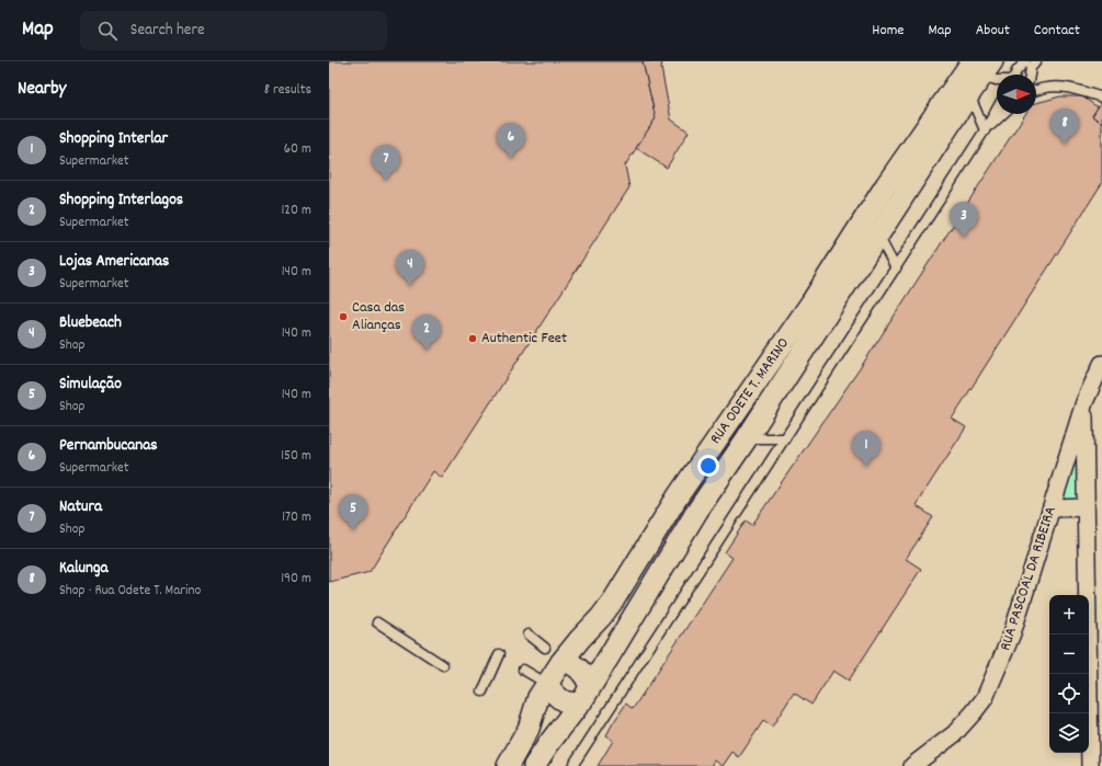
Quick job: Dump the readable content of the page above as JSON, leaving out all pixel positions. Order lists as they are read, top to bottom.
{
  "streets": {
    "street": ["RUA ODETE T. MARINO", "RUA PASCOAL DA RIBEIRA"]
  },
  "places": ["Casa das Alianças", "Authentic Feet"],
  "north": "right",
  "page": {
    "header": "Map",
    "search": "Search here",
    "nav": [
      "Home",
      "Map",
      "About",
      "Contact"
    ],
    "heading": ["Nearby", "8 results"],
    "pins": [
      "8",
      "6",
      "7",
      "3",
      "4",
      "2",
      "1",
      "5"
    ],
    "list": [
      {
        "mark": "1",
        "name": "Shopping Interlar",
        "note": "Supermarket",
        "value": "60 m"
      },
      {
        "mark": "2",
        "name": "Shopping Interlagos",
        "note": "Supermarket",
        "value": "120 m"
      },
      {
        "mark": "3",
        "name": "Lojas Americanas",
        "note": "Supermarket",
        "value": "140 m"
      },
      {
        "mark": "4",
        "name": "Bluebeach",
        "note": "Shop",
        "value": "140 m"
      },
      {
        "mark": "5",
        "name": "Simulação",
        "note": "Shop",
        "value": "140 m"
      },
      {
        "mark": "6",
        "name": "Pernambucanas",
        "note": "Supermarket",
        "value": "150 m"
      },
      {
        "mark": "7",
        "name": "Natura",
        "note": "Shop",
        "value": "170 m"
      },
      {
        "mark": "8",
        "name": "Kalunga",
        "note": "Shop · Rua Odete T. Marino",
        "value": "190 m"
      }
    ],
    "map_buttons": ["+", "−"]
  }
}
